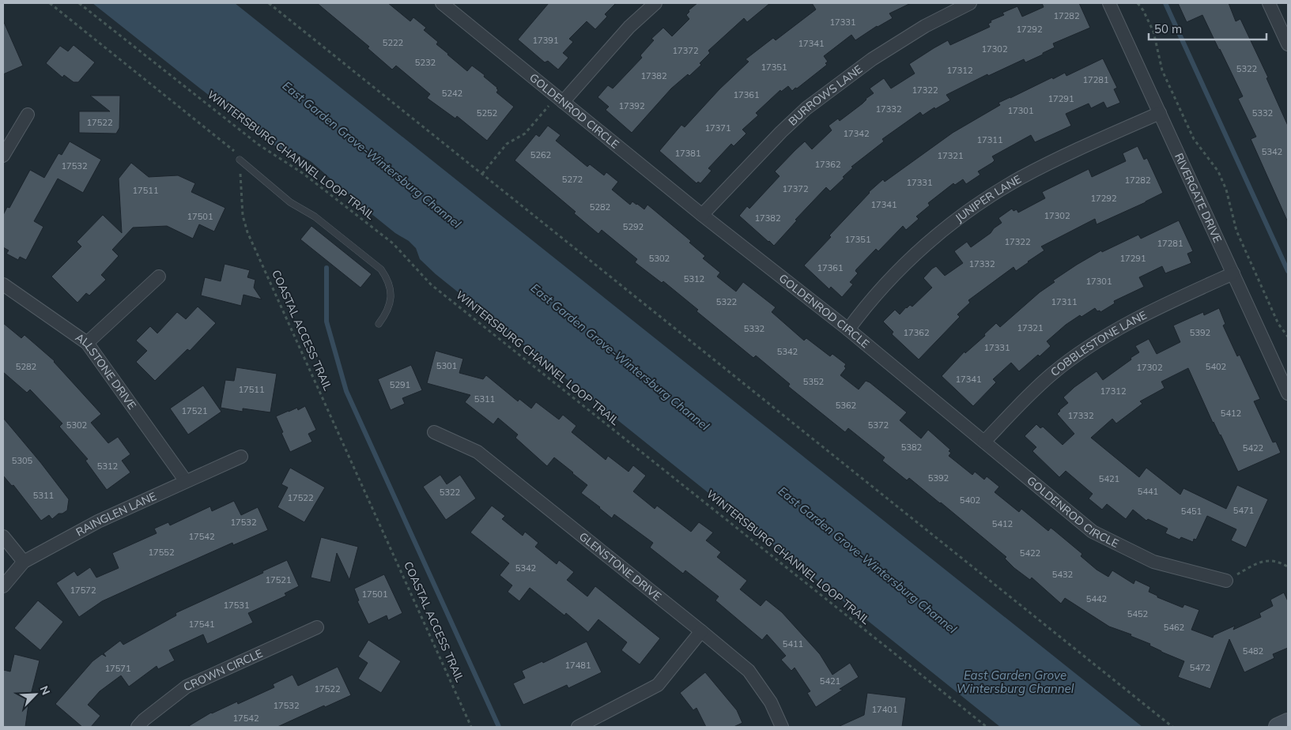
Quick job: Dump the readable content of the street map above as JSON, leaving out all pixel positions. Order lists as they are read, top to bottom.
{
  "streets": {
    "street": [
      "BURROWS LANE",
      "GOLDENROD CIRCLE",
      "RIVERGATE DRIVE",
      "JUNIPER LANE",
      "COBBLESTONE LANE",
      "ALLSTONE DRIVE",
      "RAINGLEN LANE",
      "GLENSTONE DRIVE",
      "CROWN CIRCLE"
    ],
    "path": ["WINTERSBURG CHANNEL LOOP TRAIL", "COASTAL ACCESS TRAIL"]
  },
  "crossings": [
    ["BURROWS LANE", "GOLDENROD CIRCLE"],
    ["GOLDENROD CIRCLE", "JUNIPER LANE"],
    ["GOLDENROD CIRCLE", "COBBLESTONE LANE"],
    ["RIVERGATE DRIVE", "JUNIPER LANE"],
    ["RIVERGATE DRIVE", "COBBLESTONE LANE"],
    ["ALLSTONE DRIVE", "RAINGLEN LANE"]
  ],
  "water": ["East Garden Grove-Wintersburg Channel", "East Garden Grove Wintersburg Channel"],
  "house_numbers": [
    "17282",
    "17331",
    "17292",
    "17391",
    "5222",
    "17341",
    "17302",
    "17372",
    "5232",
    "17351",
    "5322",
    "17312",
    "17382",
    "17281",
    "17322",
    "5242",
    "17361",
    "17291",
    "17392",
    "17332",
    "17301",
    "5252",
    "5332",
    "17522",
    "17371",
    "17342",
    "17311",
    "5342",
    "17381",
    "5262",
    "17321",
    "17362",
    "17532",
    "5272",
    "17282",
    "17331",
    "17372",
    "17511",
    "17292",
    "17341",
    "5282",
    "17302",
    "17501",
    "17382",
    "5292",
    "17351",
    "17322",
    "17281",
    "5302",
    "17291",
    "17332",
    "17361",
    "5312",
    "17301",
    "5322",
    "17311",
    "17321",
    "5332",
    "17362",
    "5392",
    "17331",
    "5342",
    "5301",
    "5282",
    "5402",
    "17302",
    "17341",
    "5352",
    "5291",
    "17511",
    "17312",
    "5311",
    "5362",
    "17521",
    "5412",
    "17332",
    "5302",
    "5372",
    "5382",
    "5422",
    "5305",
    "5312",
    "5392",
    "5421",
    "5441",
    "5322",
    "5311",
    "17522",
    "5402",
    "5471",
    "5451",
    "17532",
    "5412",
    "17542",
    "17552",
    "5422",
    "5342",
    "5432",
    "17521",
    "17572",
    "17501",
    "5442",
    "17531",
    "5452",
    "17541",
    "5462",
    "5411",
    "5482",
    "17481",
    "5472",
    "17571",
    "5421",
    "17522",
    "17532",
    "17401",
    "17542"
  ],
  "scale_bar": "50 m",
  "north": "top right"
}
